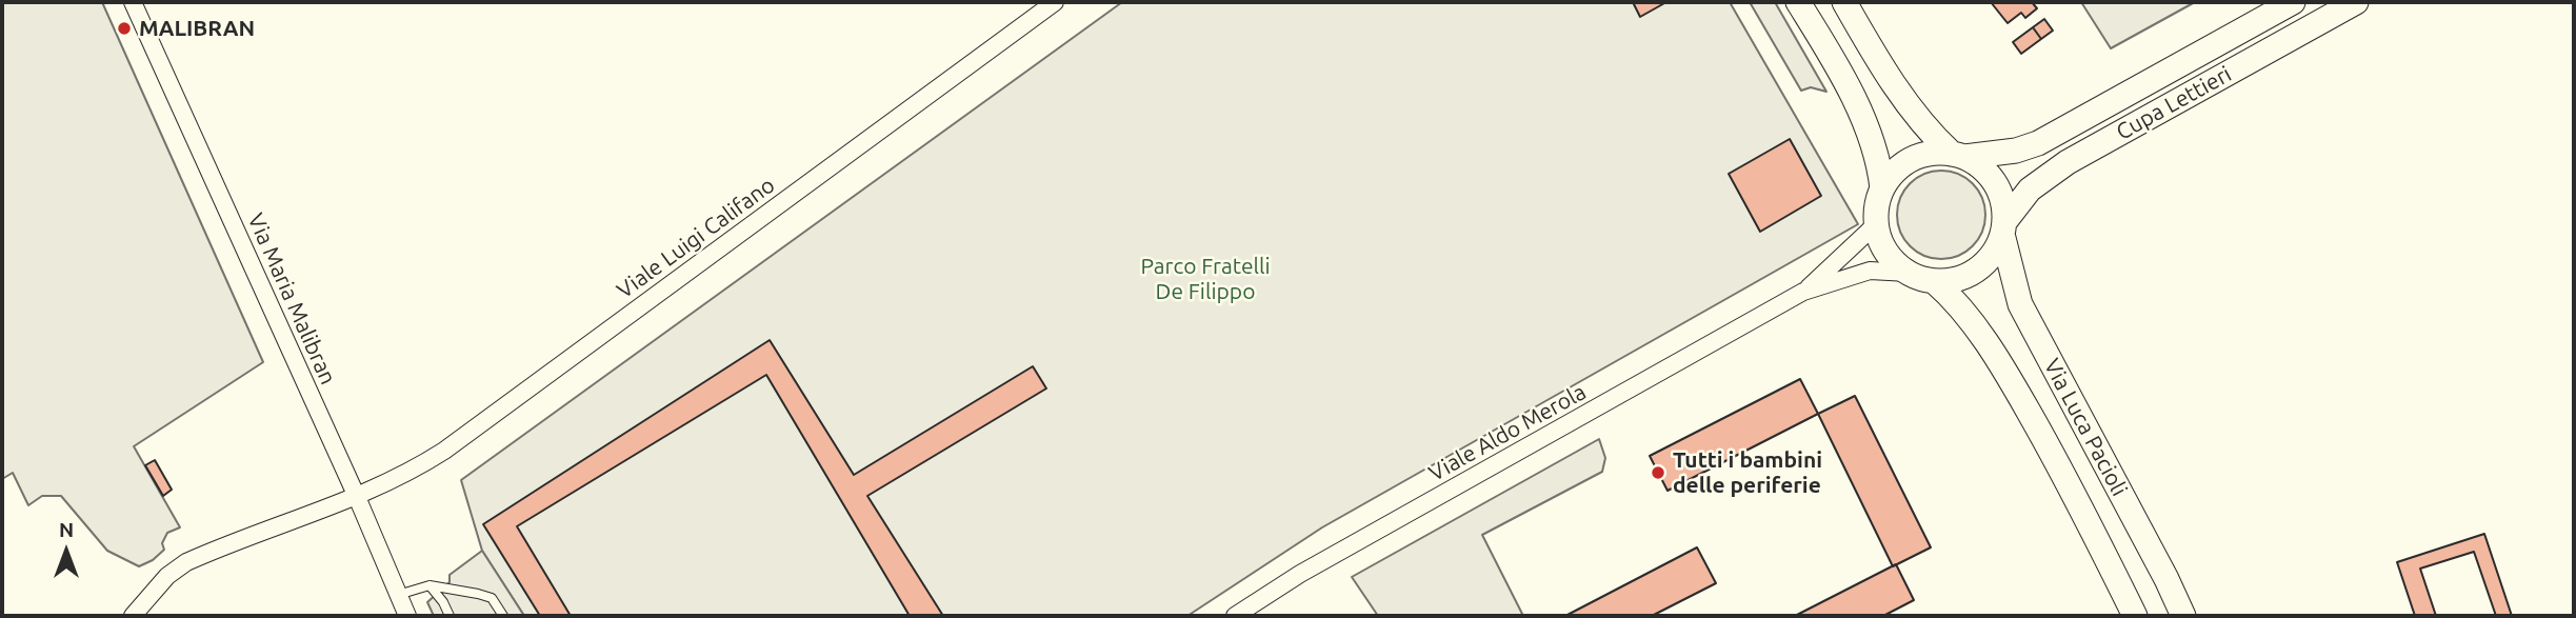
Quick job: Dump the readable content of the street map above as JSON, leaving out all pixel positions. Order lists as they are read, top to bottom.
{
  "streets": {
    "main road": ["Cupa Lettieri", "Via Luca Pacioli"],
    "street": ["Viale Luigi Califano", "Via Maria Malibran", "Viale Aldo Merola"]
  },
  "crossings": [
    ["Cupa Lettieri", "Via Luca Pacioli"],
    ["Cupa Lettieri", "Viale Aldo Merola"],
    ["Viale Luigi Califano", "Via Maria Malibran"],
    ["Via Luca Pacioli", "Viale Aldo Merola"]
  ],
  "parks": ["Parco Fratelli De Filippo"],
  "places": ["MALIBRAN", "Tutti i bambini delle periferie"],
  "north": "top"
}
